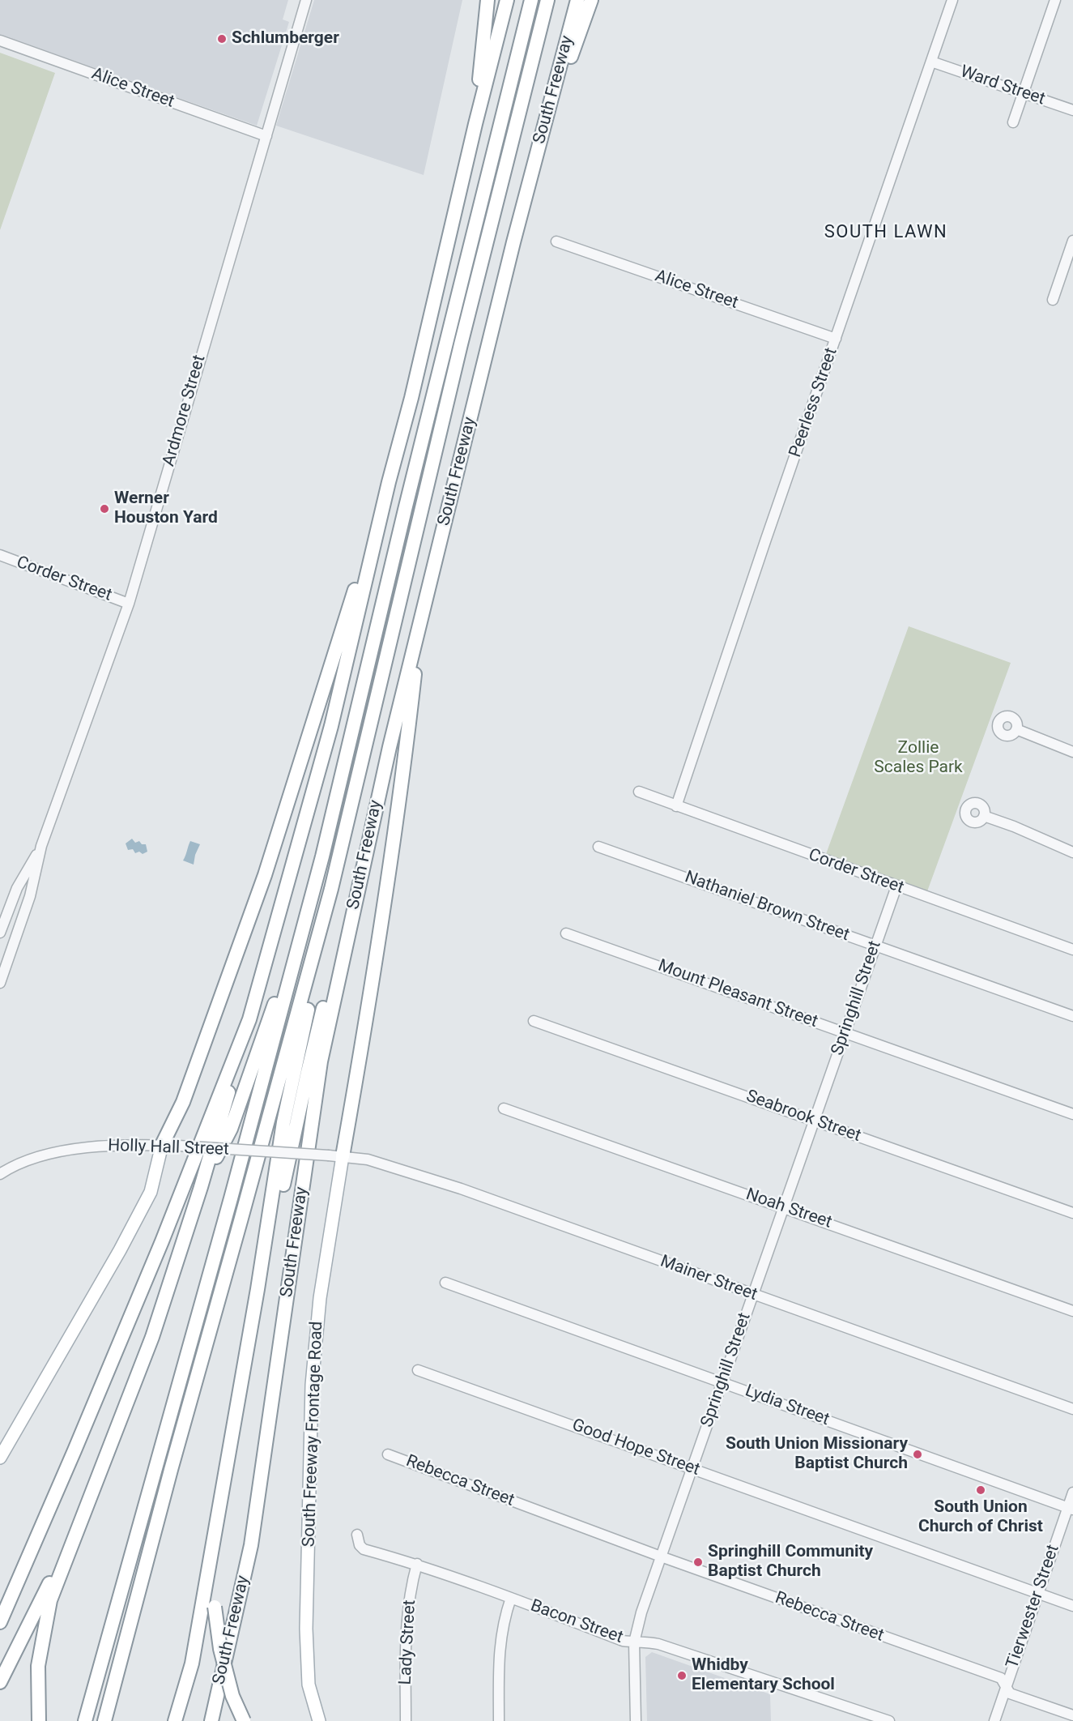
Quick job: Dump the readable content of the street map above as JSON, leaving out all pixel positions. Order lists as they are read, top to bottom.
{
  "streets": {
    "highway": ["South Freeway"],
    "main road": ["South Freeway Frontage Road"],
    "street": [
      "Ward Street",
      "Alice Street",
      "Peerless Street",
      "Ardmore Street",
      "Corder Street",
      "Nathaniel Brown Street",
      "Mount Pleasant Street",
      "Springhill Street",
      "Seabrook Street",
      "Holly Hall Street",
      "Noah Street",
      "Mainer Street",
      "Lydia Street",
      "Good Hope Street",
      "Rebecca Street",
      "Tierwester Street",
      "Bacon Street",
      "Lady Street"
    ]
  },
  "crossings": [
    ["Ward Street", "Peerless Street"],
    ["Alice Street", "Peerless Street"],
    ["Alice Street", "Ardmore Street"],
    ["Peerless Street", "Corder Street"],
    ["Ardmore Street", "Corder Street"],
    ["Corder Street", "Springhill Street"],
    ["Nathaniel Brown Street", "Springhill Street"],
    ["Mount Pleasant Street", "Springhill Street"],
    ["Springhill Street", "Seabrook Street"],
    ["Springhill Street", "Noah Street"],
    ["Springhill Street", "Mainer Street"],
    ["Springhill Street", "Lydia Street"],
    ["Springhill Street", "Good Hope Street"],
    ["Springhill Street", "Rebecca Street"],
    ["Springhill Street", "Bacon Street"],
    ["Holly Hall Street", "Mainer Street"],
    ["Holly Hall Street", "South Freeway Frontage Road"],
    ["Mainer Street", "South Freeway Frontage Road"],
    ["Lydia Street", "Tierwester Street"],
    ["Good Hope Street", "Tierwester Street"],
    ["Rebecca Street", "Tierwester Street"],
    ["Bacon Street", "Lady Street"]
  ],
  "districts": ["SOUTH LAWN"],
  "parks": ["Zollie Scales Park"],
  "places": [
    "Schlumberger",
    "Werner Houston Yard",
    "South Union Missionary Baptist Church",
    "South Union Church of Christ",
    "Springhill Community Baptist Church",
    "Whidby Elementary School"
  ]
}
